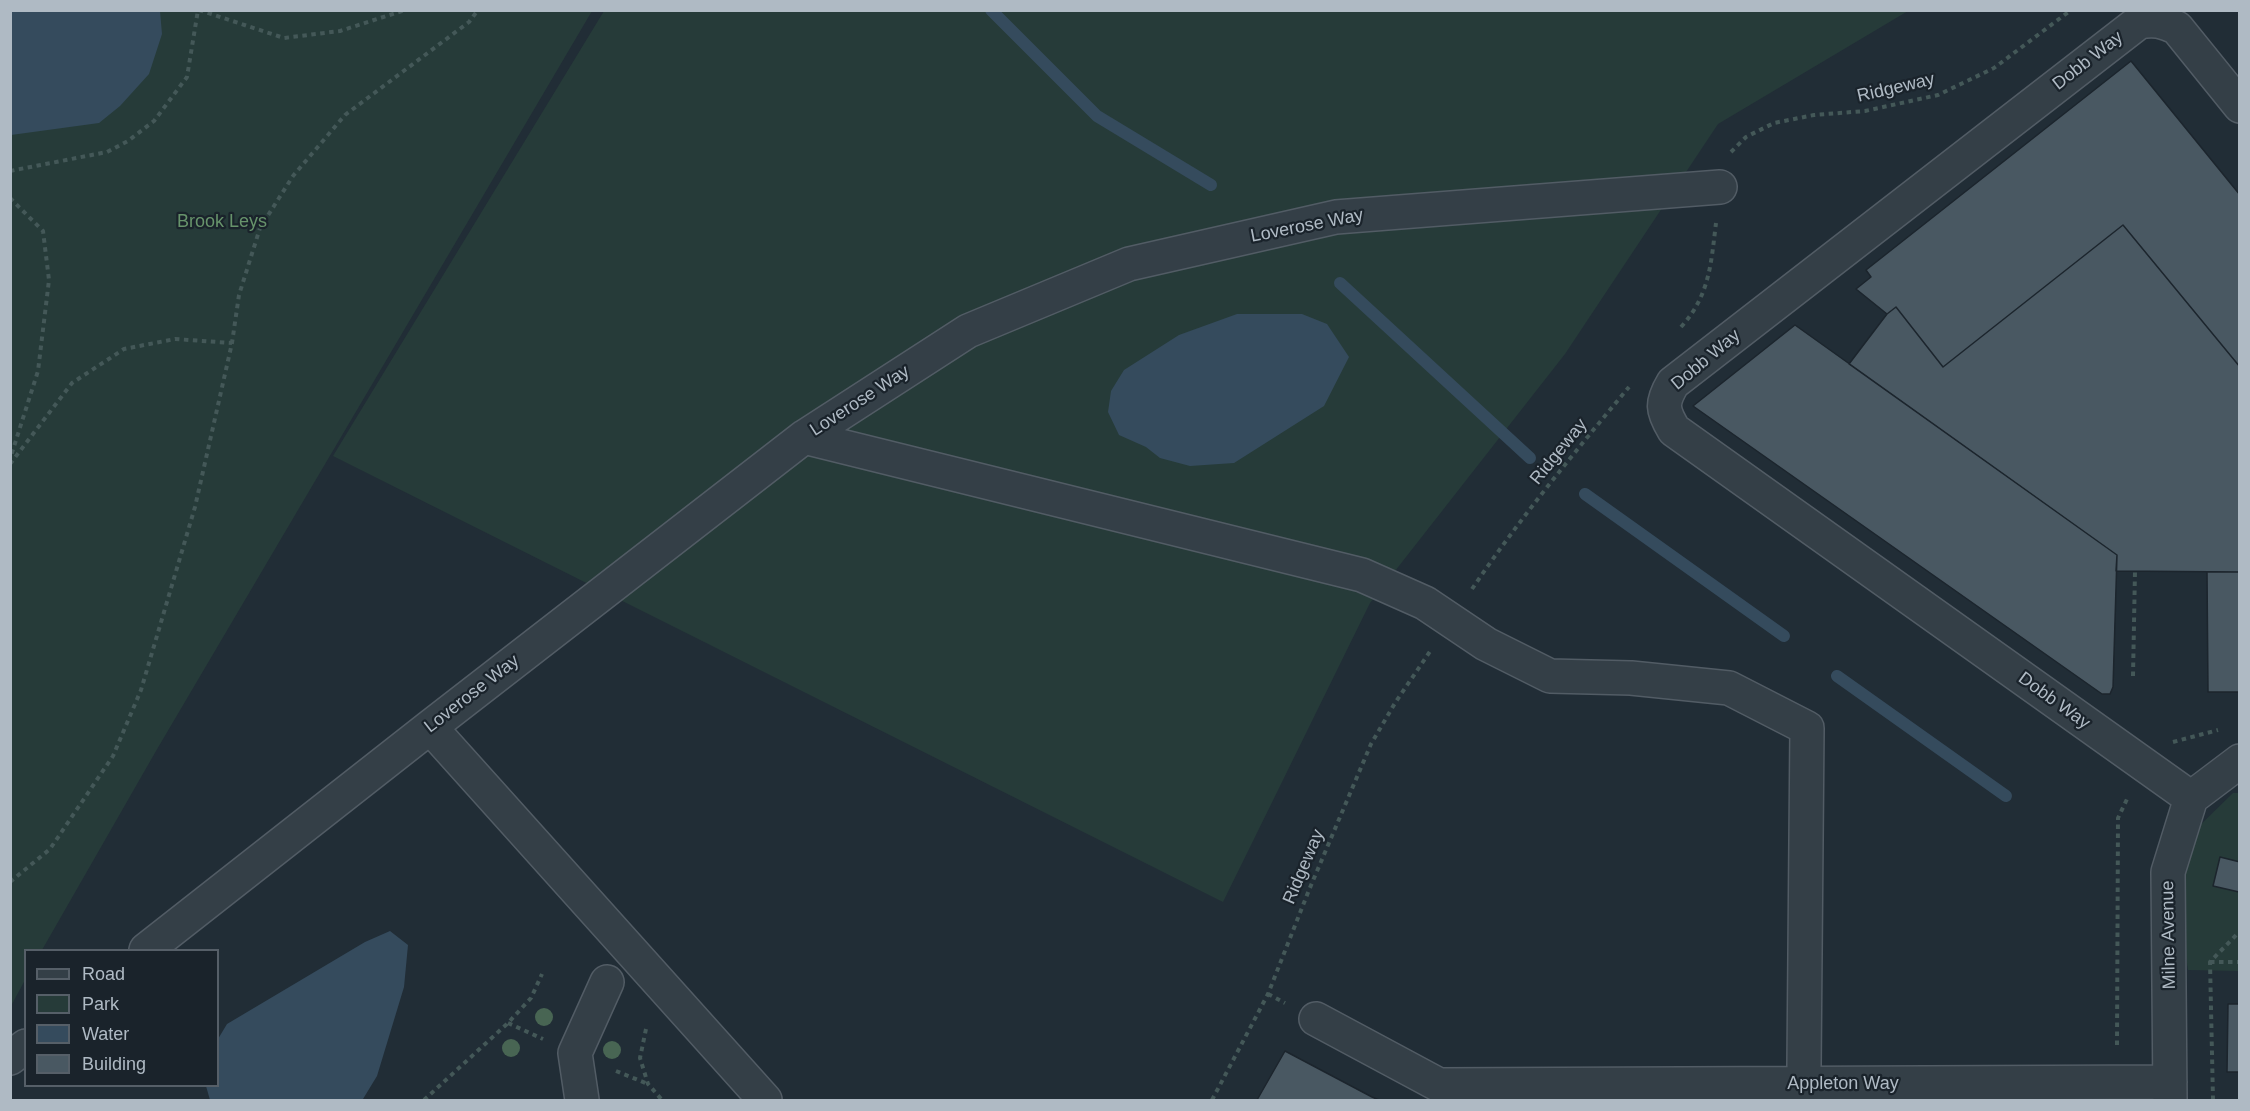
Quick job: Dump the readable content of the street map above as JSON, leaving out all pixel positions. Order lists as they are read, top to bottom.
{
  "streets": {
    "street": [
      "Dobb Way",
      "Loverose Way",
      "Milne Avenue",
      "Appleton Way"
    ],
    "path": ["Ridgeway"]
  },
  "crossings": [
    ["Dobb Way", "Milne Avenue"],
    ["Ridgeway", "Loverose Way"],
    ["Milne Avenue", "Appleton Way"]
  ],
  "parks": ["Brook Leys"],
  "legend": [
    "Road",
    "Park",
    "Water",
    "Building"
  ]
}
